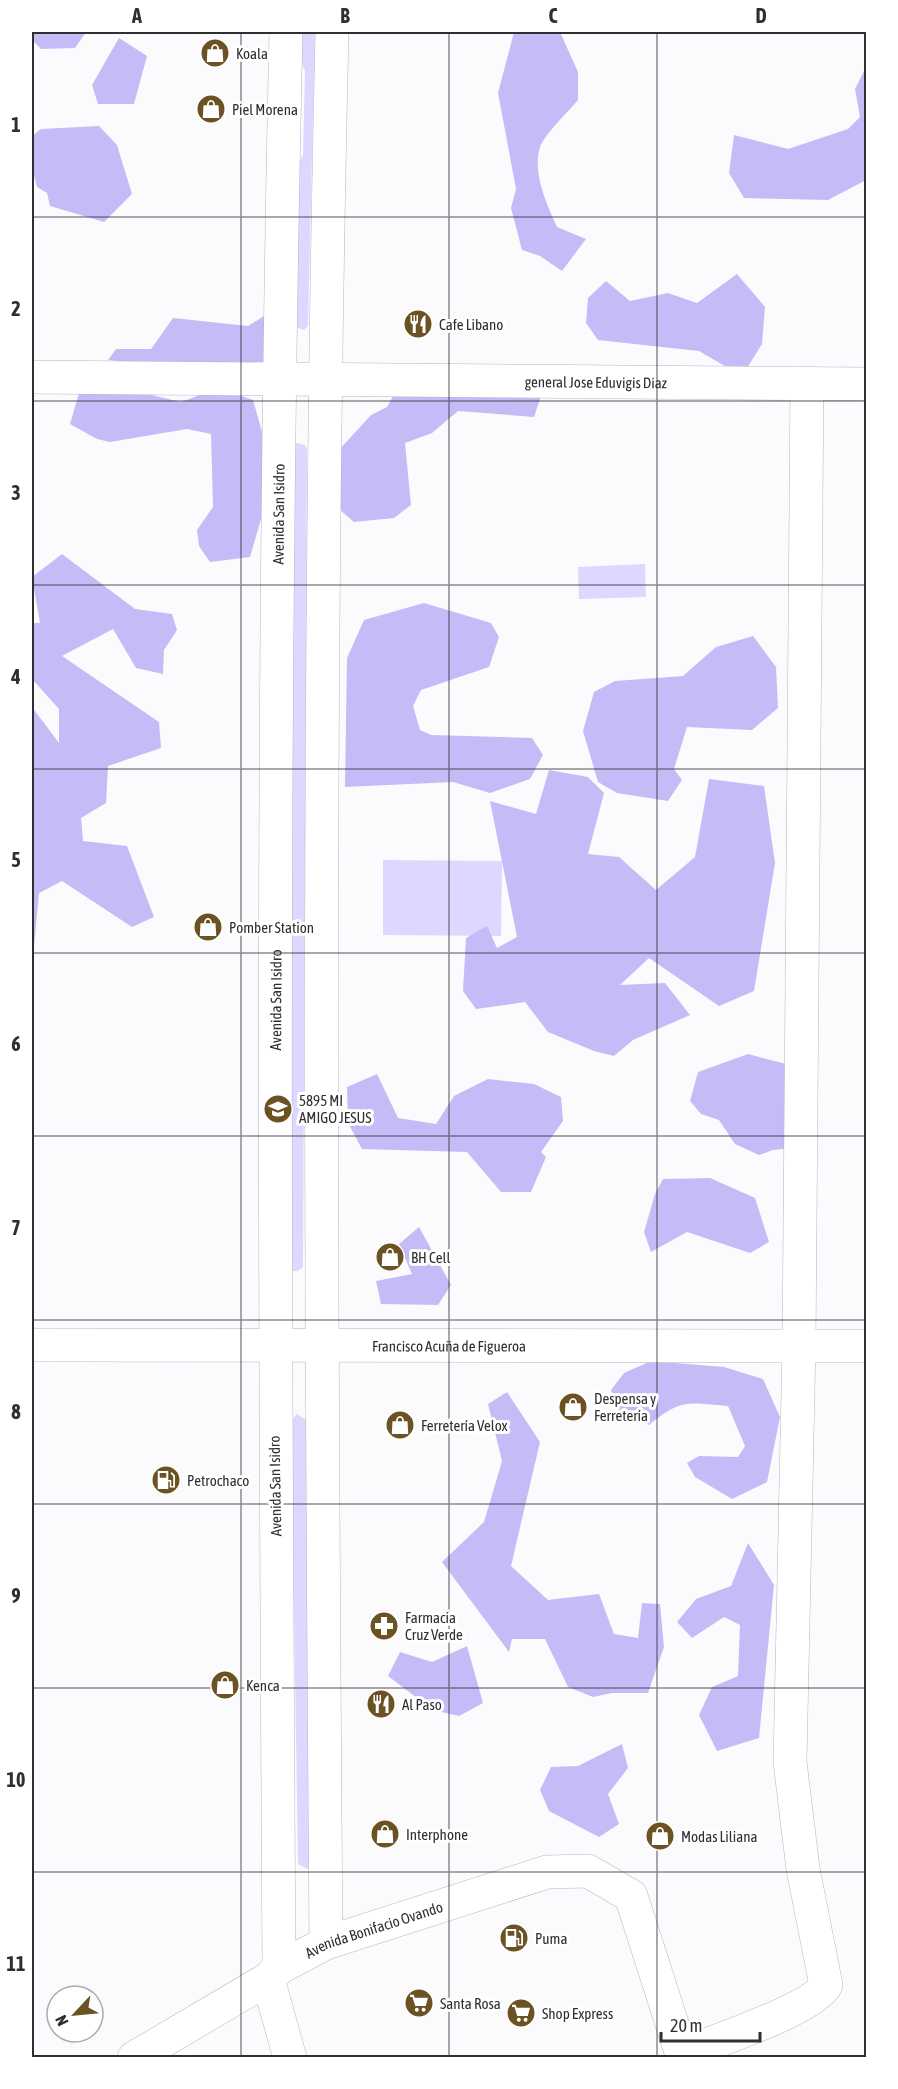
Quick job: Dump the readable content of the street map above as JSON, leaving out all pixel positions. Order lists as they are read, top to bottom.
{
  "streets": {
    "main road": [
      "general Jose Eduvigis Diaz",
      "Avenida San Isidro",
      "Francisco Acuña de Figueroa",
      "Avenida Bonifacio Ovando"
    ]
  },
  "crossings": [
    ["general Jose Eduvigis Diaz", "Avenida San Isidro"],
    ["Avenida San Isidro", "Francisco Acuña de Figueroa"],
    ["Avenida San Isidro", "Avenida Bonifacio Ovando"]
  ],
  "places": {
    "shop": [
      "Koala",
      "Piel Morena",
      "Pomber Station",
      "BH Cell",
      "Despensa y Ferretería",
      "Ferretería Velox",
      "Kenca",
      "Interphone",
      "Modas Liliana"
    ],
    "restaurant": ["Cafe Libano", "Al Paso"],
    "school or university": ["5895 MI AMIGO JESUS"],
    "fuel station": ["Petrochaco", "Puma"],
    "pharmacy": ["Farmacia Cruz Verde"],
    "supermarket": ["Santa Rosa", "Shop Express"]
  },
  "scale_bar": "20 m",
  "north": "bottom left",
  "grid": {
    "columns": [
      "A",
      "B",
      "C",
      "D"
    ],
    "rows": [
      "1",
      "2",
      "3",
      "4",
      "5",
      "6",
      "7",
      "8",
      "9",
      "10",
      "11"
    ]
  }
}
